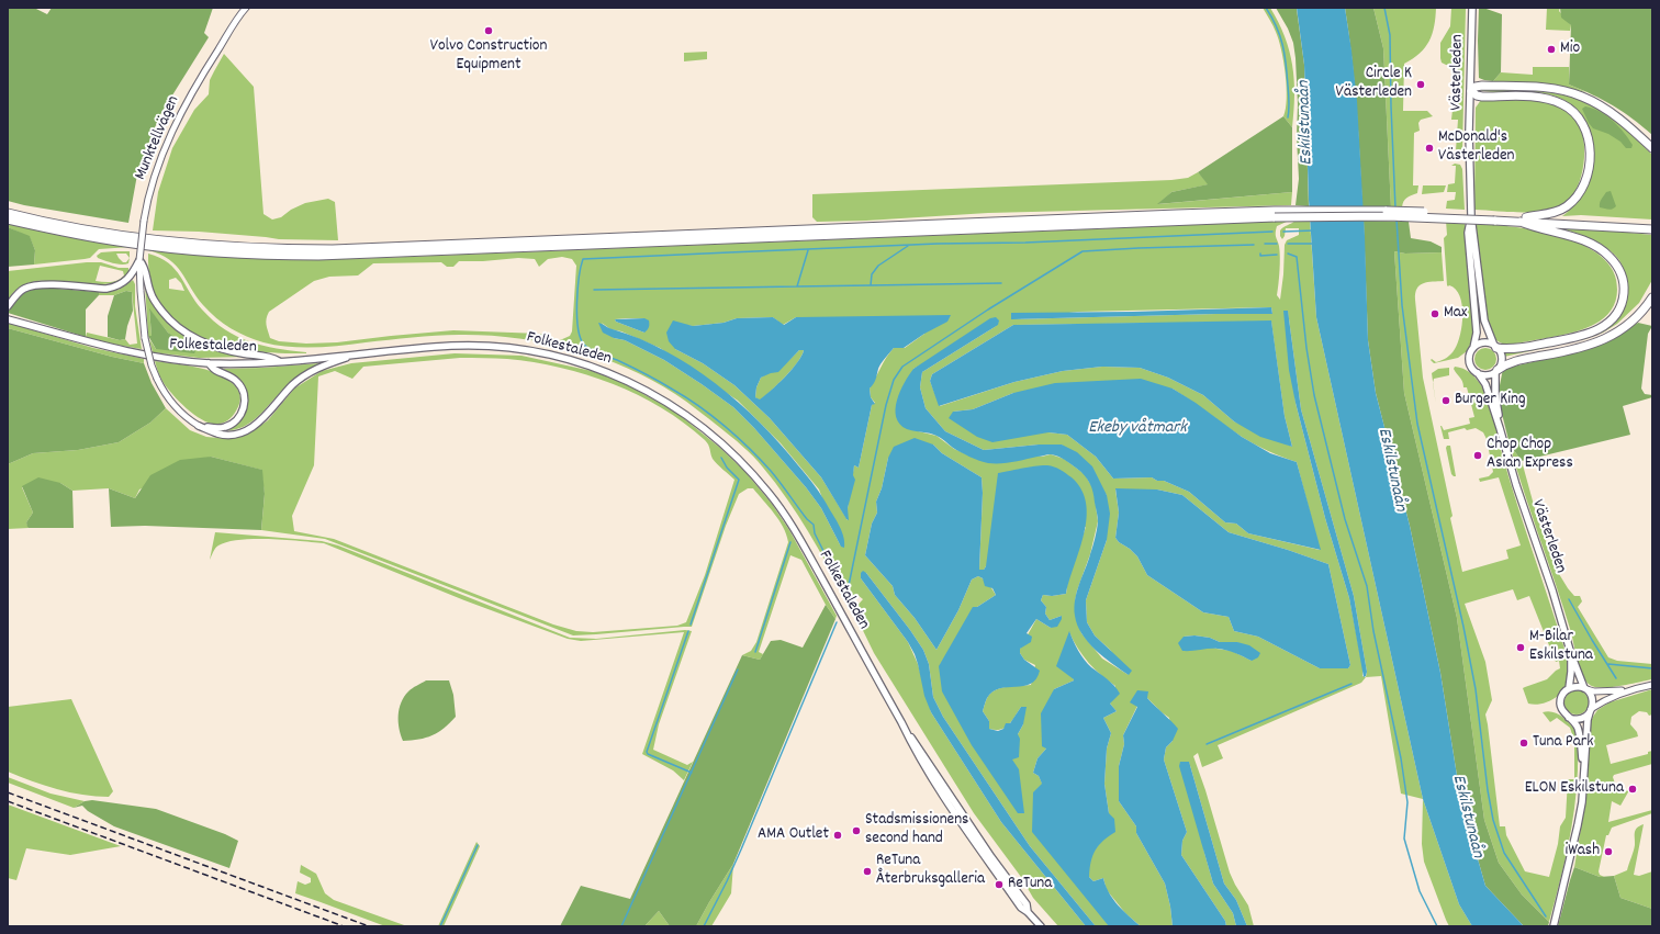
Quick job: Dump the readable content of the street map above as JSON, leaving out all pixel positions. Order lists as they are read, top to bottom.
{
  "streets": {
    "main road": ["Västerleden", "Folkestaleden"],
    "street": ["Munktellvägen"]
  },
  "water": ["Eskilstunaån", "Ekeby våtmark"],
  "places": [
    "Volvo Construction Equipment",
    "Mio",
    "Circle K Västerleden",
    "McDonald's Västerleden",
    "Max",
    "Burger King",
    "Chop Chop Asian Express",
    "M-Bilar Eskilstuna",
    "Tuna Park",
    "ELON Eskilstuna",
    "Stadsmissionens second hand",
    "AMA Outlet",
    "iWash",
    "ReTuna Återbruksgalleria",
    "ReTuna"
  ]
}
